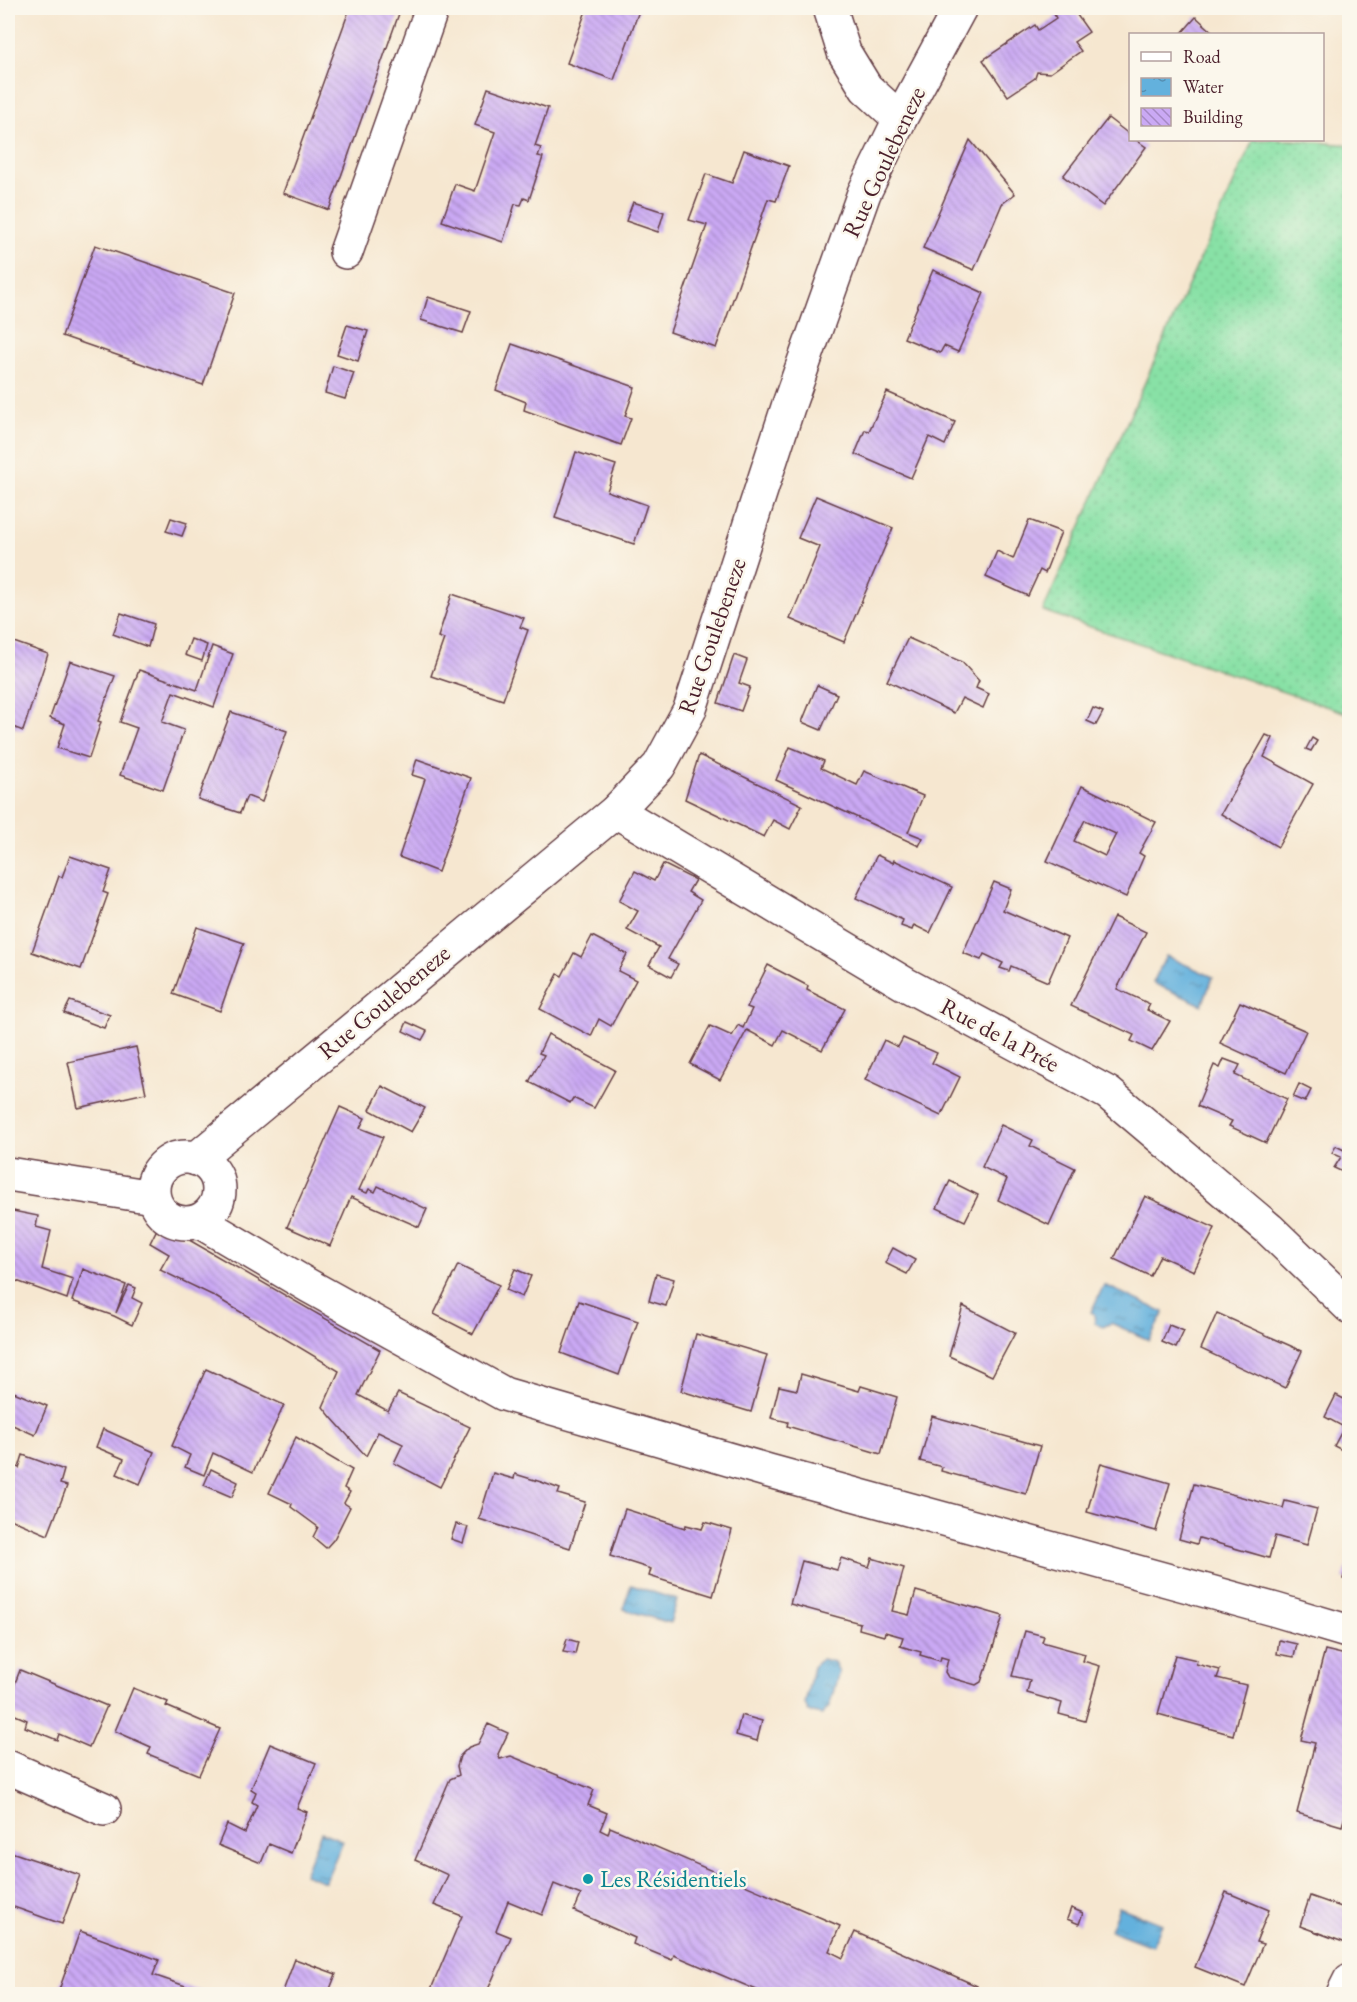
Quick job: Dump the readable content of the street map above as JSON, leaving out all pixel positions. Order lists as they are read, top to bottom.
{
  "streets": {
    "street": ["Rue Goulebeneze", "Rue de la Prée"]
  },
  "crossings": [
    ["Rue Goulebeneze", "Rue de la Prée"]
  ],
  "places": ["Les Résidentiels"],
  "legend": ["Road", "Water", "Building"]
}
